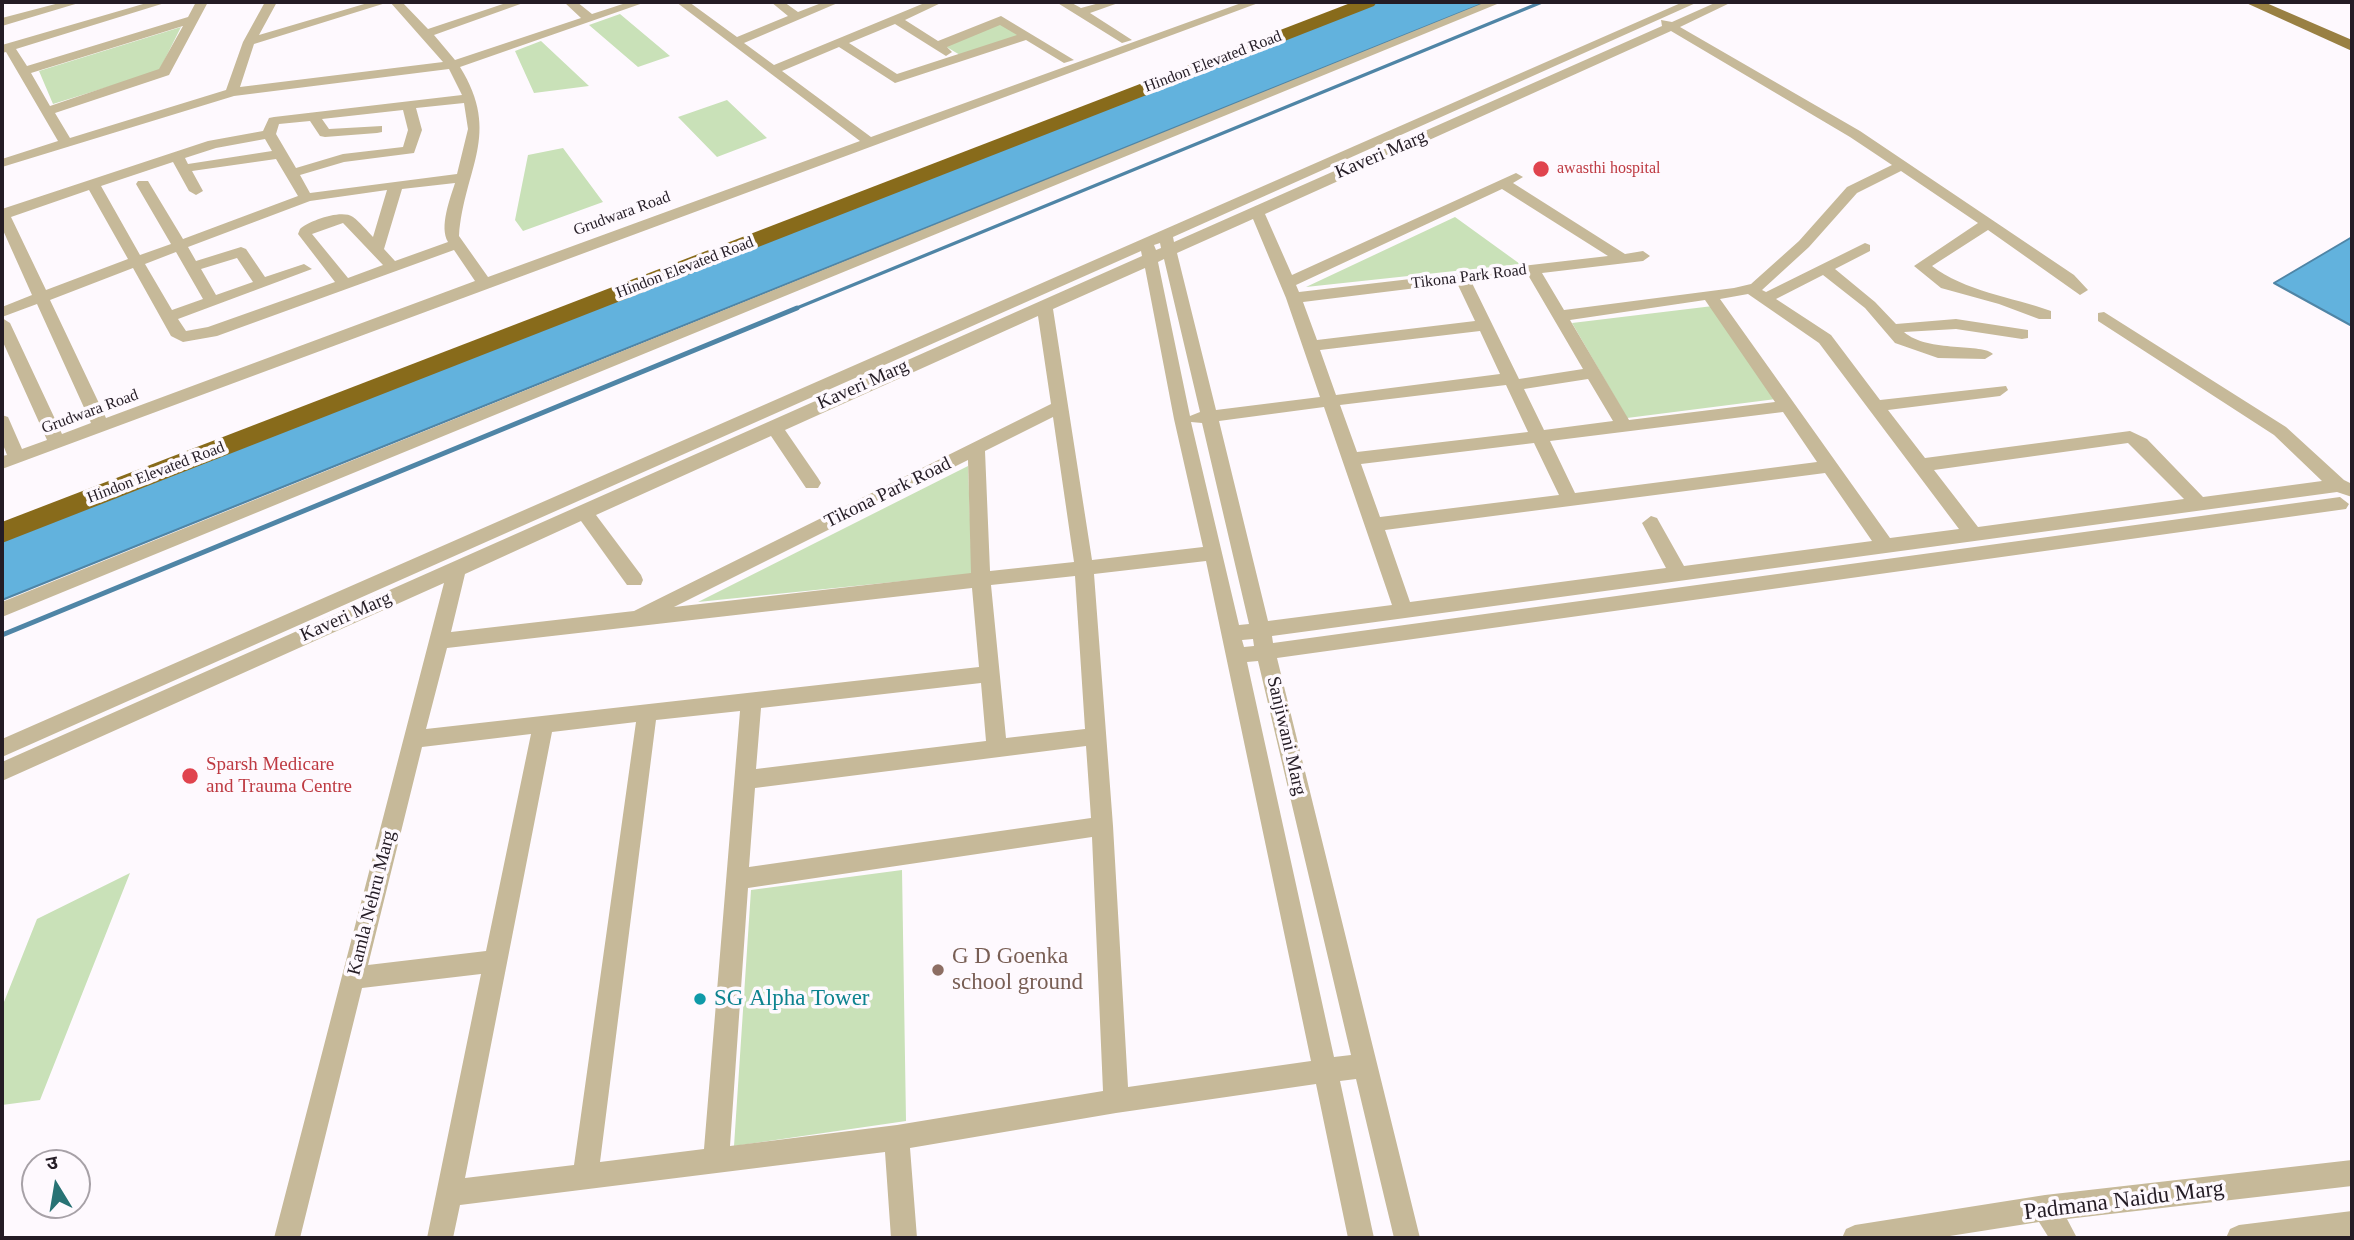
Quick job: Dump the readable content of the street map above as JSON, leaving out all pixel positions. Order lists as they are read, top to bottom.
{
  "streets": {
    "highway": ["Hindon Elevated Road"],
    "street": [
      "Kaveri Marg",
      "Grudwara Road",
      "Tikona Park Road",
      "Sanjiwani Marg",
      "Kamla Nehru Marg",
      "Padmana Naidu Marg"
    ]
  },
  "crossings": [
    ["Kaveri Marg", "Sanjiwani Marg"],
    ["Kaveri Marg", "Kamla Nehru Marg"],
    ["Tikona Park Road", "Kamla Nehru Marg"]
  ],
  "places": [
    "awasthi hospital",
    "Sparsh Medicare and Trauma Centre",
    "G D Goenka school ground",
    "SG Alpha Tower"
  ],
  "north": "top"
}
